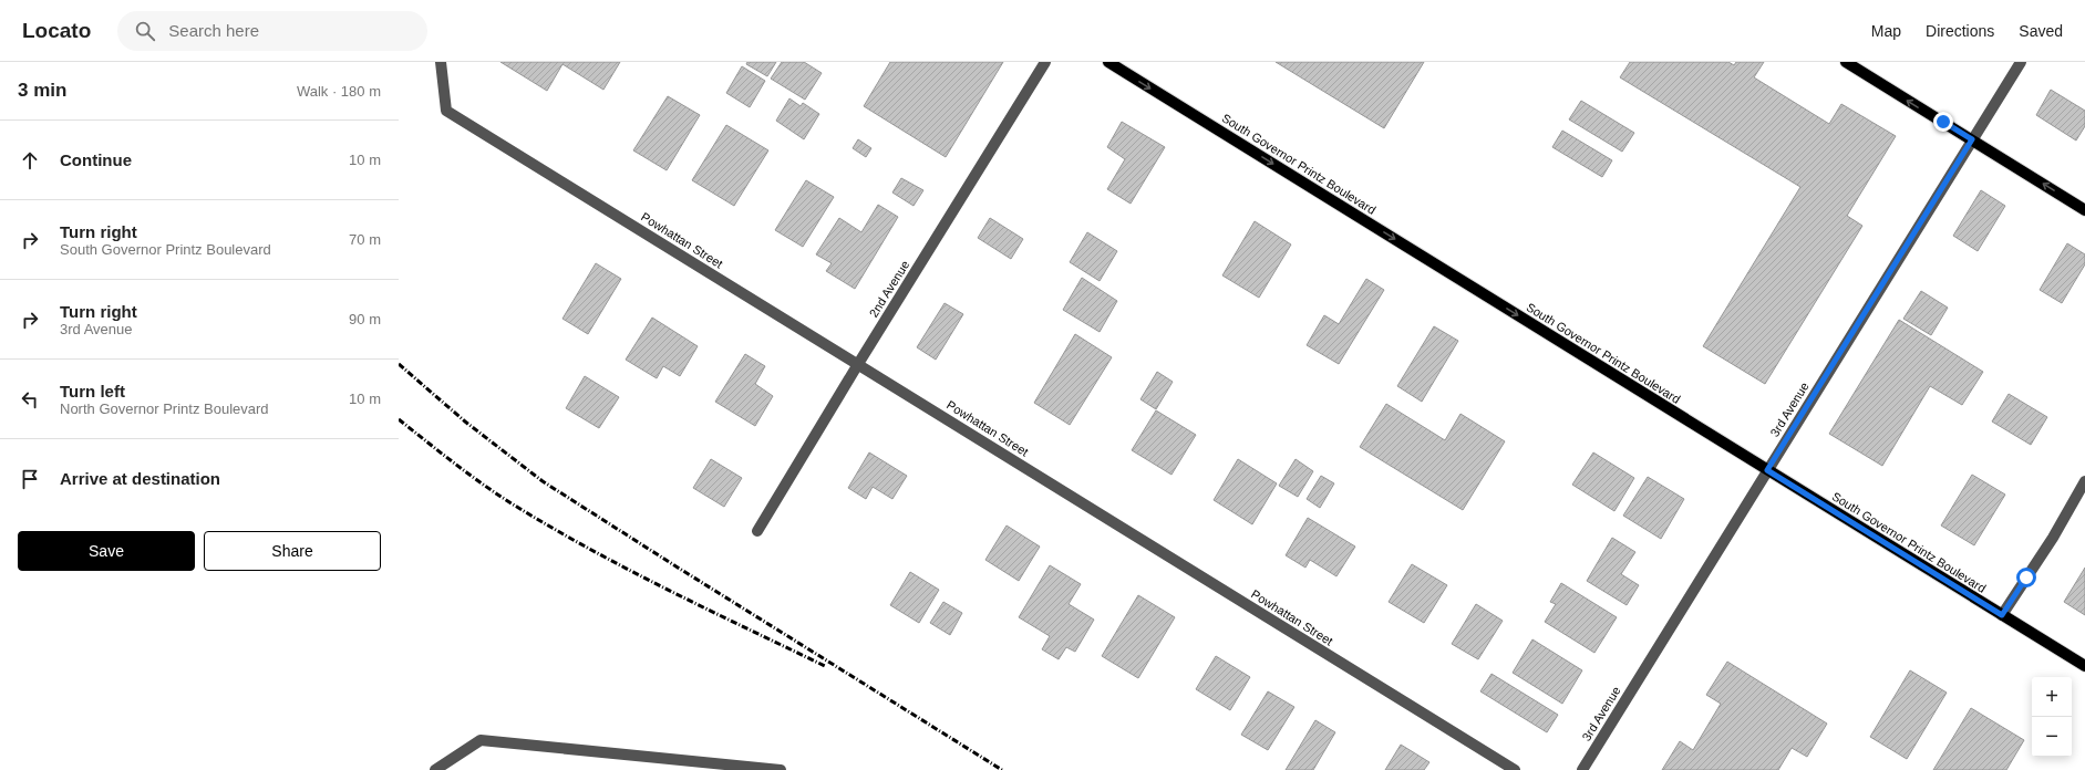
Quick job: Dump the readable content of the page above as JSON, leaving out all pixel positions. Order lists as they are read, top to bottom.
{
  "streets": {
    "main road": ["South Governor Printz Boulevard"],
    "street": ["Powhattan Street", "2nd Avenue", "3rd Avenue"]
  },
  "crossings": [
    ["South Governor Printz Boulevard", "3rd Avenue"],
    ["Powhattan Street", "2nd Avenue"]
  ],
  "one_way": ["South Governor Printz Boulevard"],
  "page": {
    "header": "Locato",
    "search": "Search here",
    "nav": ["Map", "Directions", "Saved"],
    "heading": ["3 min", "Walk · 180 m"],
    "list": [
      ["Continue", "10 m"],
      ["Turn right", "South Governor Printz Boulevard", "70 m"],
      ["Turn right", "3rd Avenue", "90 m"],
      ["Turn left", "North Governor Printz Boulevard", "10 m"],
      "Arrive at destination"
    ],
    "buttons": ["Save", "Share"],
    "map_buttons": ["+", "−"]
  }
}
